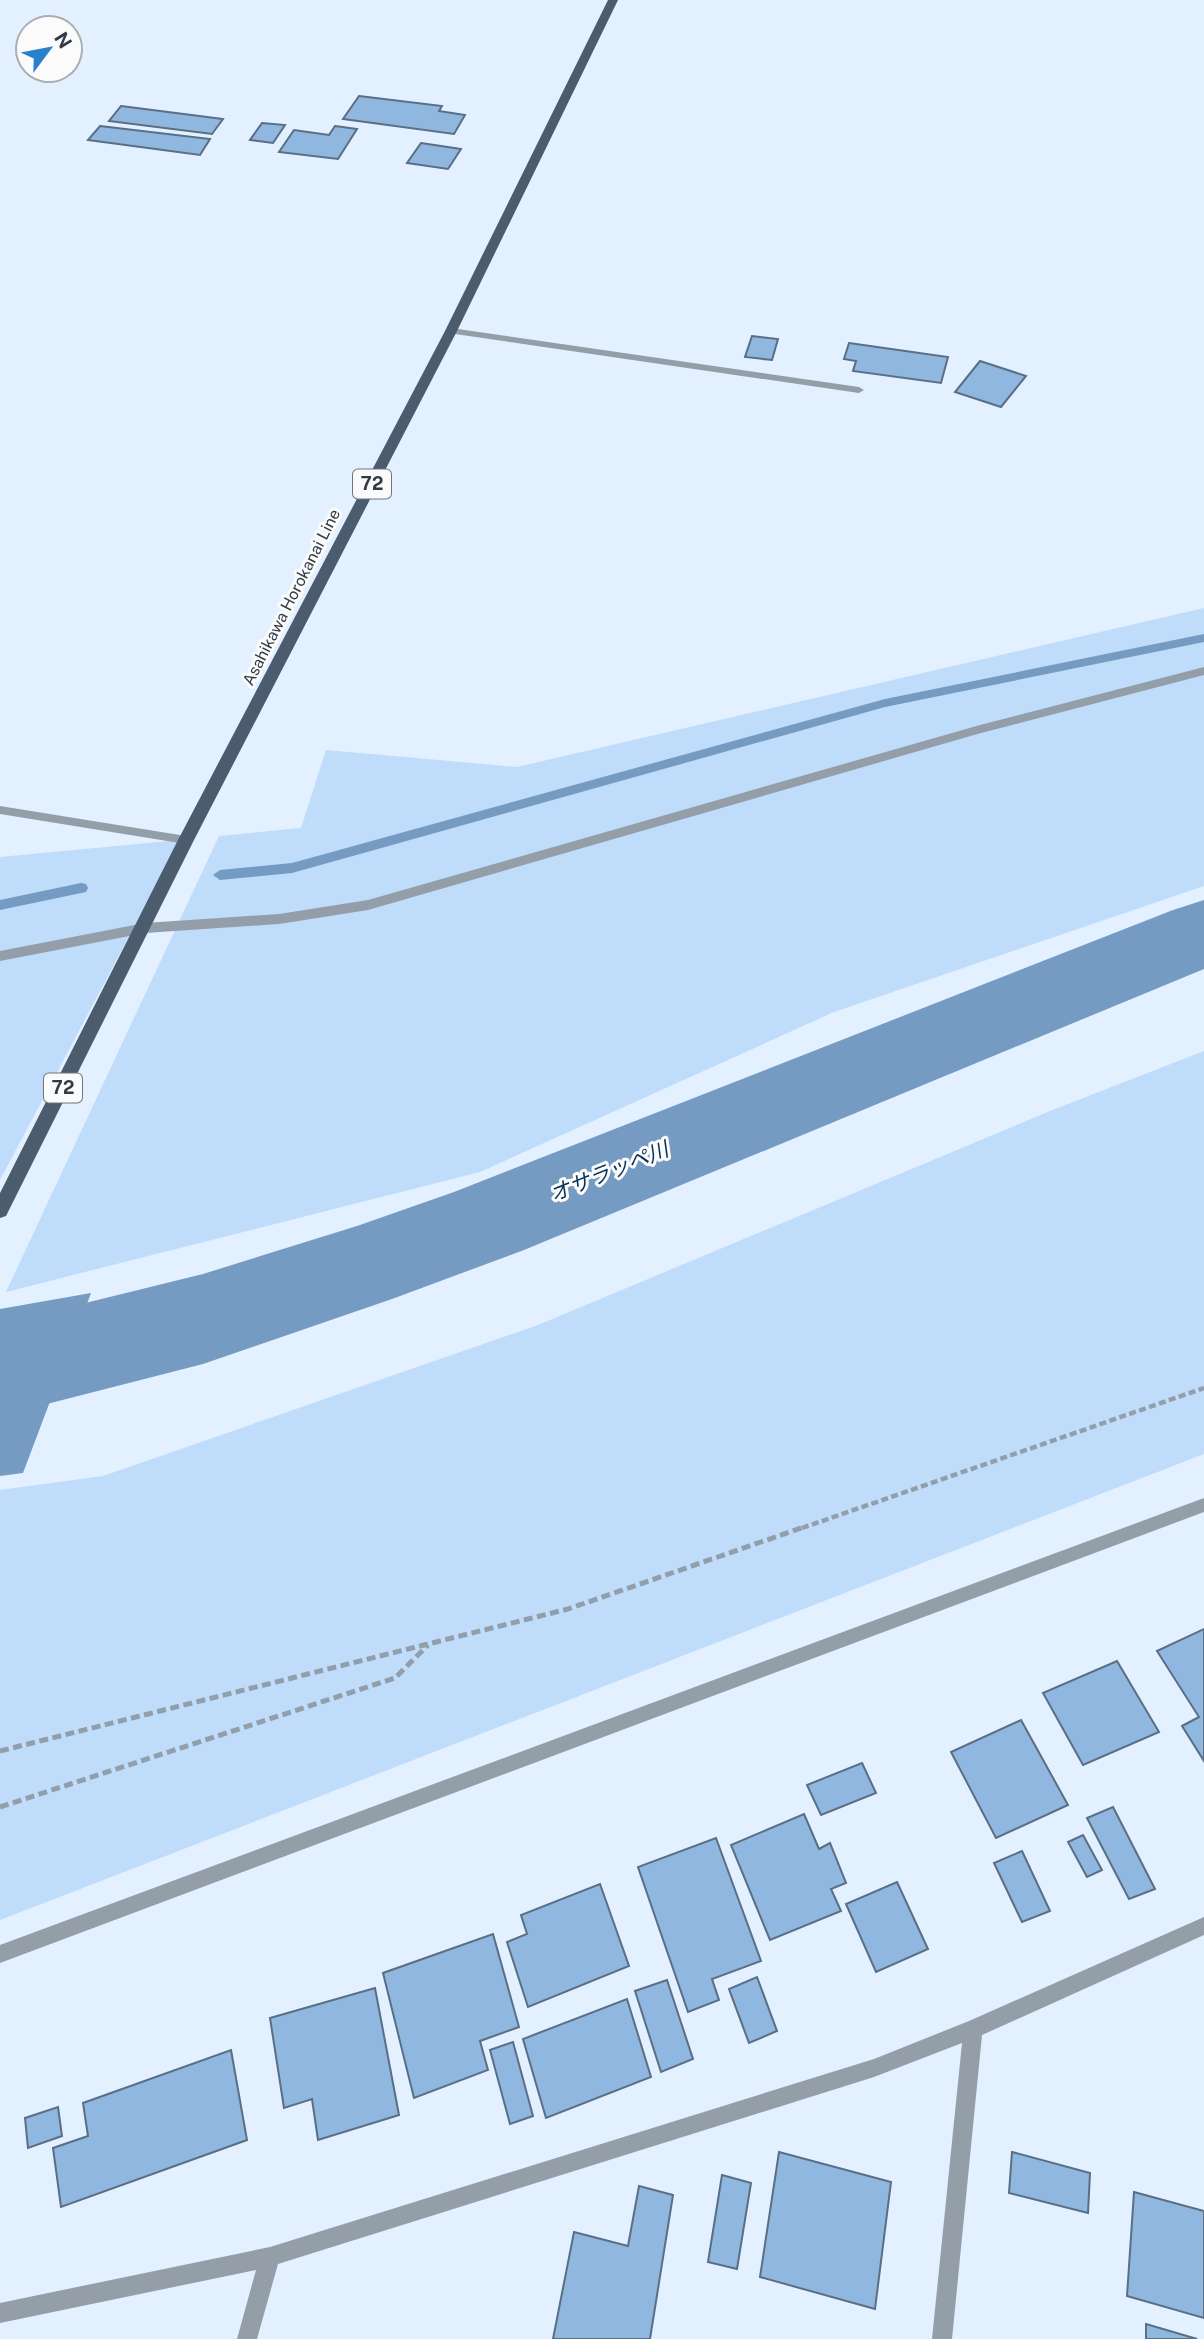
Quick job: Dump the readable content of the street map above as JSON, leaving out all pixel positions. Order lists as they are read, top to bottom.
{
  "streets": {
    "main road": ["72", "Asahikawa Horokanai Line"]
  },
  "water": ["オサラッペ川"],
  "north": "top right"
}
